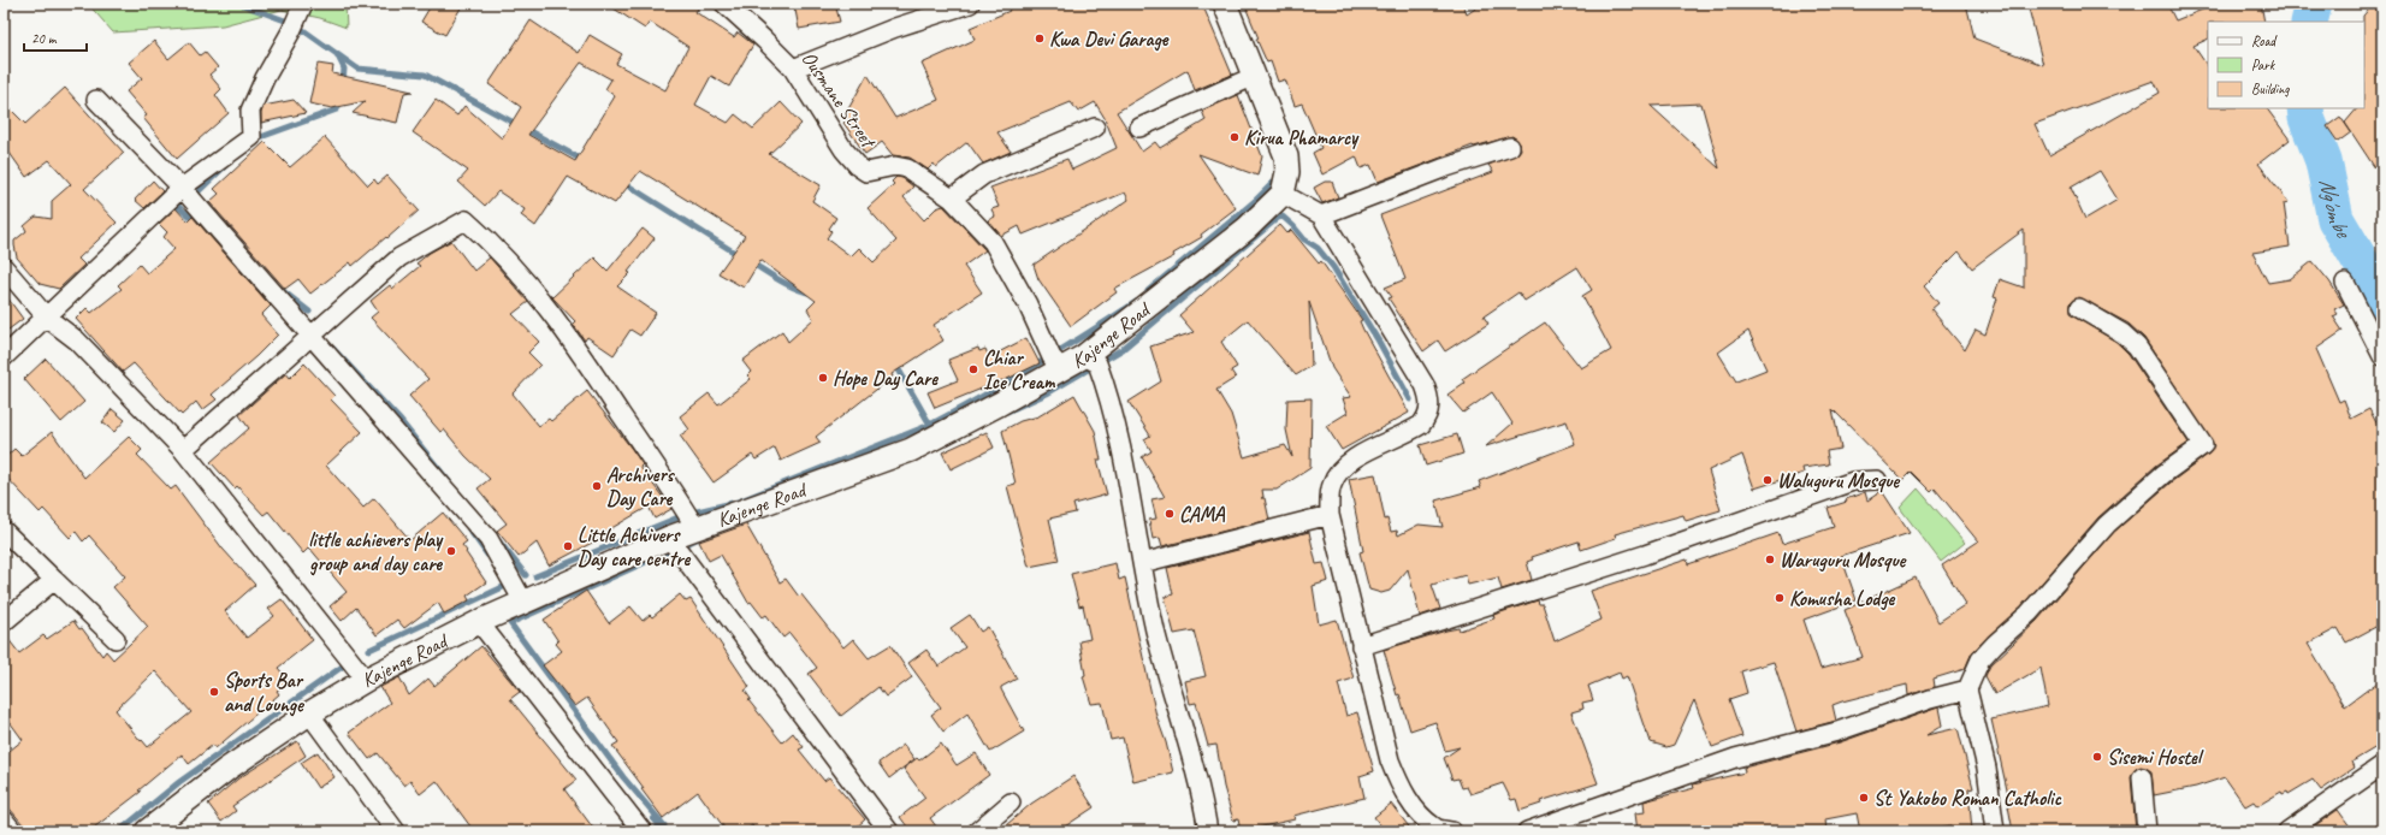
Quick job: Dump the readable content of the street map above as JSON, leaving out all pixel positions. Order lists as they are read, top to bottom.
{
  "streets": {
    "street": ["Ousmane Street", "Kajenge Road"]
  },
  "crossings": [
    ["Ousmane Street", "Kajenge Road"]
  ],
  "water": ["Ng'ombe"],
  "places": [
    "Kwa Devi Garage",
    "Kirua Phamarcy",
    "Chiar Ice Cream",
    "Hope Day Care",
    "Waluguru Mosque",
    "Archivers Day Care",
    "CAMA",
    "Little Achivers Day care centre",
    "little achievers play group and day care",
    "Waruguru Mosque",
    "Komusha Lodge",
    "Sports Bar and Lounge",
    "Sisemi Hostel",
    "St Yakobo Roman Catholic"
  ],
  "legend": ["Road", "Park", "Building"],
  "scale_bar": "20 m"
}
